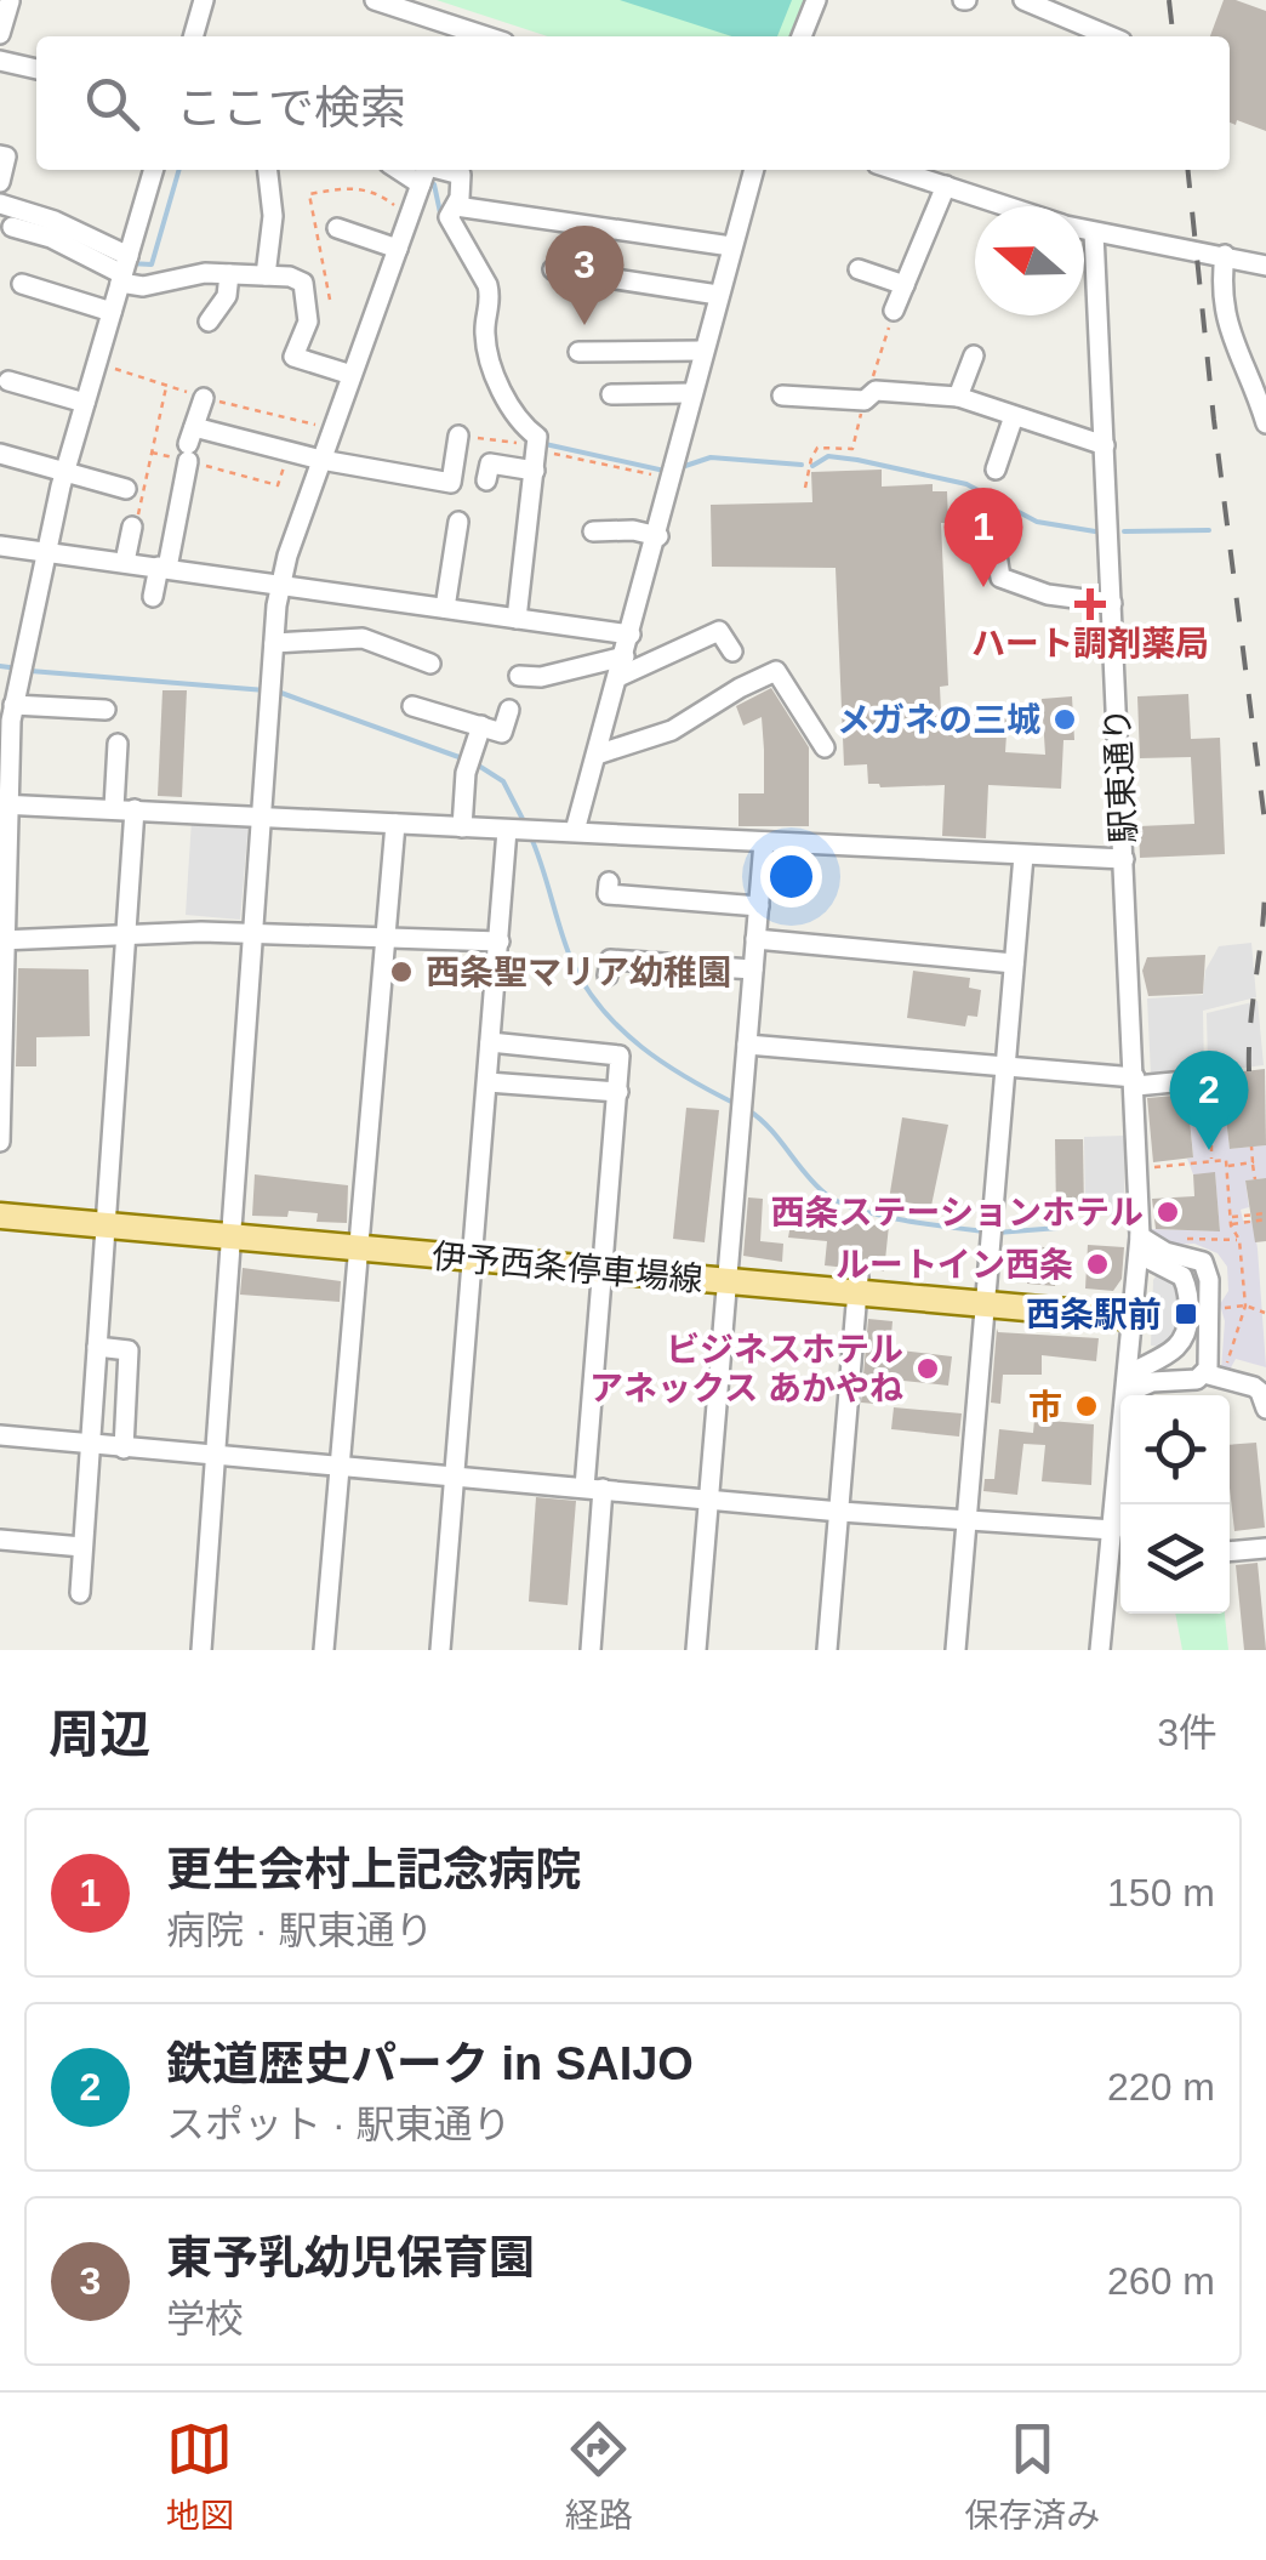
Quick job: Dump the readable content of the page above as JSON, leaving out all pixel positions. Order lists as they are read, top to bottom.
{
  "streets": {
    "main road": ["伊予西条停車場線"],
    "street": ["駅東通り"]
  },
  "crossings": [
    ["駅東通り", "伊予西条停車場線"]
  ],
  "places": {
    "health": ["ハート調剤薬局"],
    "other": [
      "メガネの三城",
      "西条聖マリア幼稚園",
      "西条ステーションホテル",
      "ルートイン西条",
      "ビジネスホテル アネックス あかやね",
      "市"
    ],
    "transit": ["西条駅前"]
  },
  "north": "left",
  "page": {
    "search": "ここで検索",
    "pins": ["3", "1", "2"],
    "heading": ["周辺", "3件"],
    "list": [
      {
        "mark": "1",
        "name": "更生会村上記念病院",
        "note": "病院 · 駅東通り",
        "value": "150 m"
      },
      {
        "mark": "2",
        "name": "鉄道歴史パーク in SAIJO",
        "note": "スポット · 駅東通り",
        "value": "220 m"
      },
      {
        "mark": "3",
        "name": "東予乳幼児保育園",
        "note": "学校",
        "value": "260 m"
      }
    ],
    "nav": ["地図", "経路", "保存済み"]
  }
}
